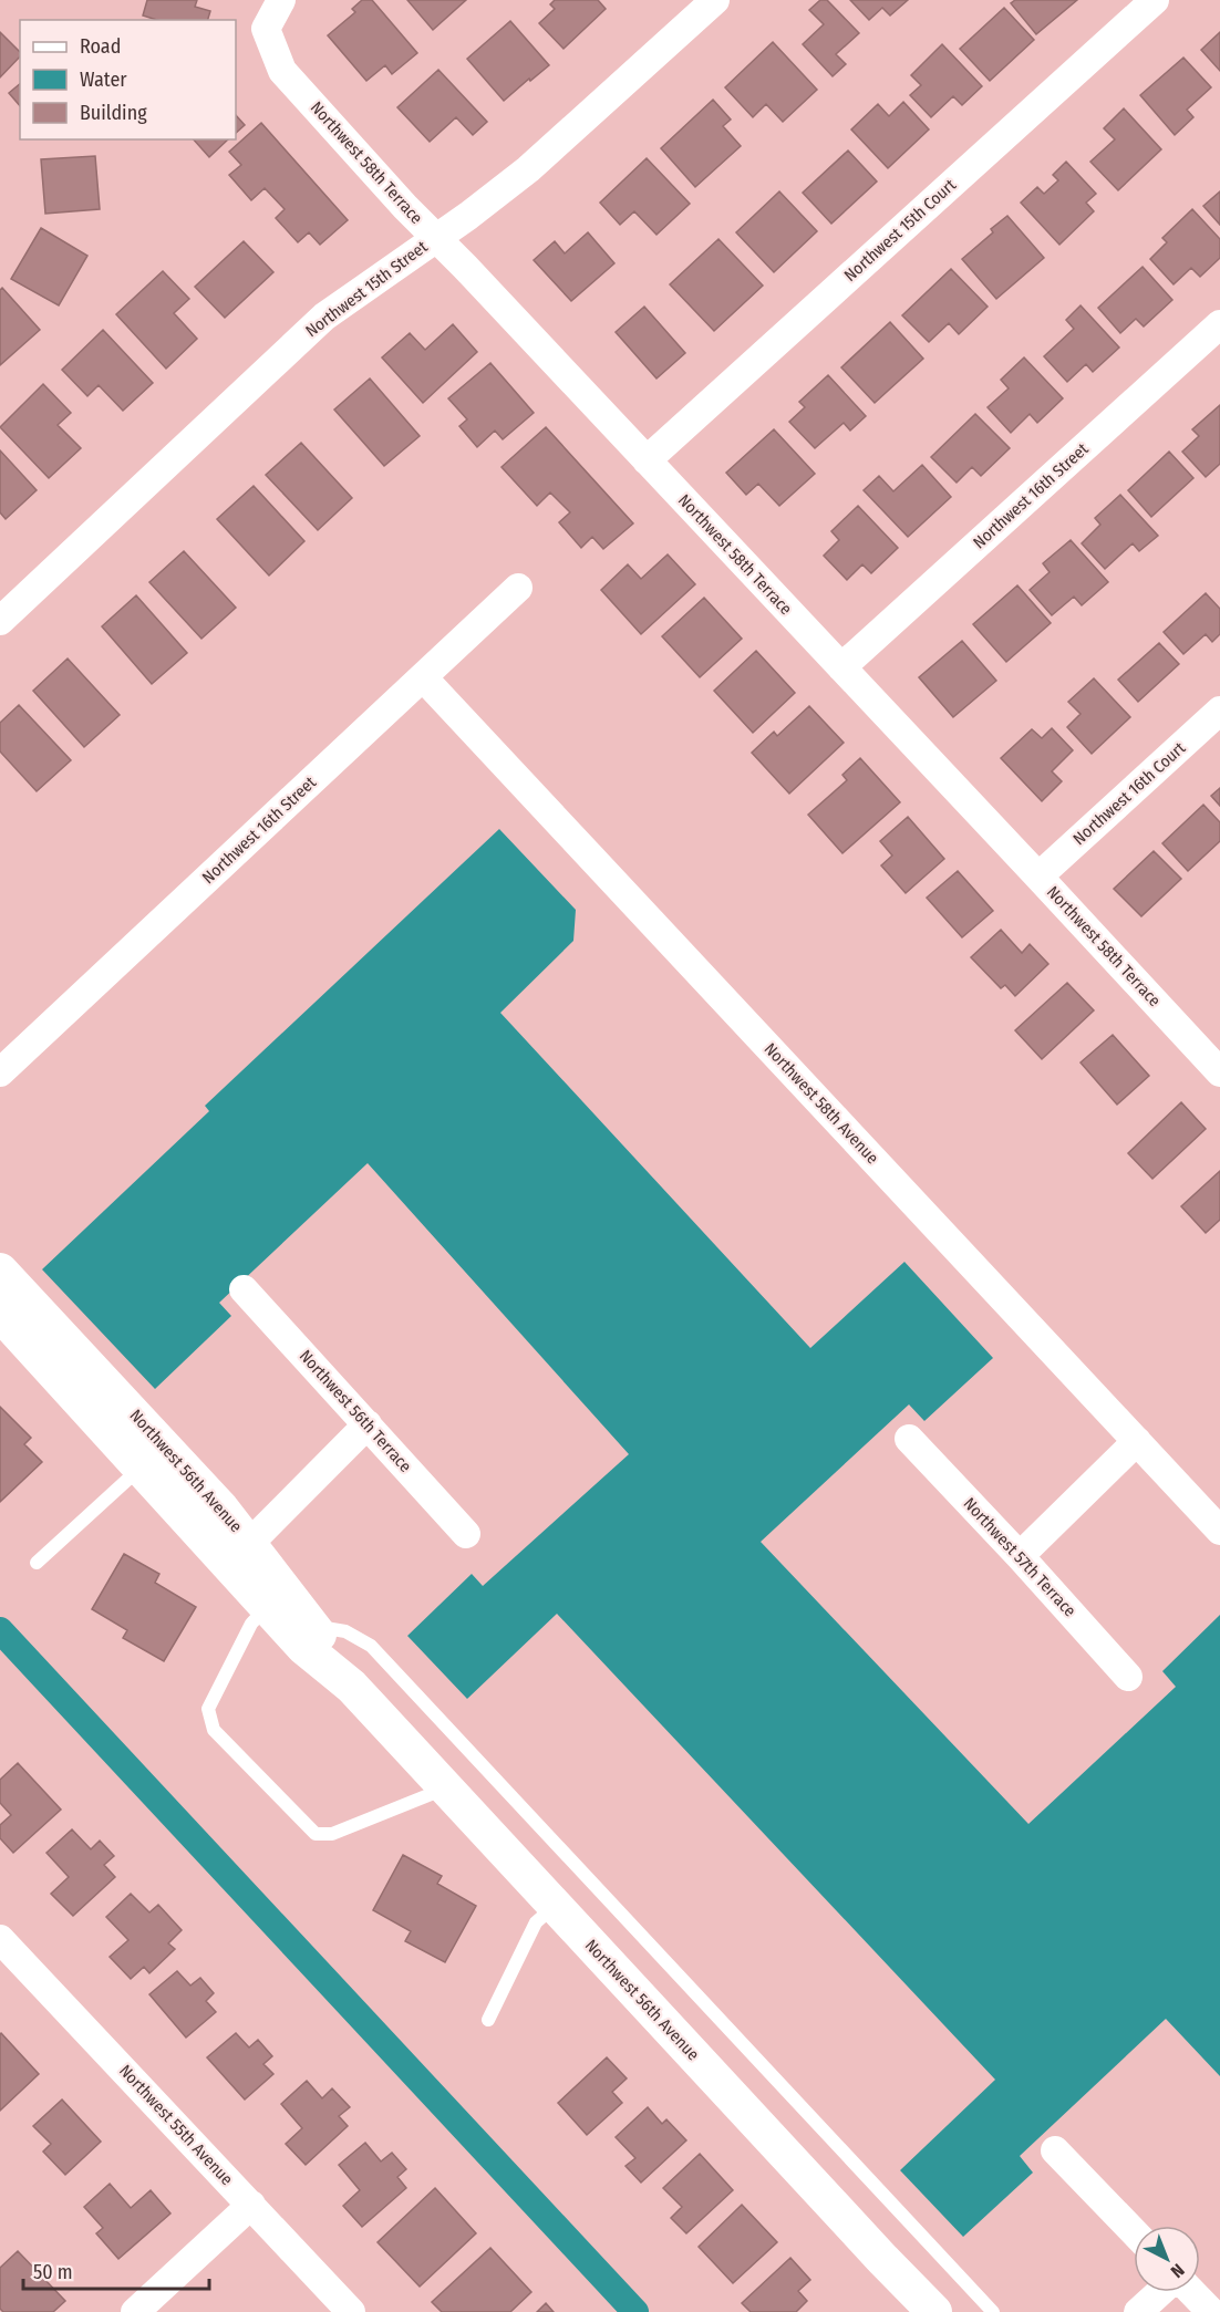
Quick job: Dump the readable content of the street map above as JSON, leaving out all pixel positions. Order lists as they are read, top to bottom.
{
  "streets": {
    "street": [
      "Northwest 58th Terrace",
      "Northwest 15th Court",
      "Northwest 15th Street",
      "Northwest 16th Street",
      "Northwest 16th Court",
      "Northwest 58th Avenue",
      "Northwest 56th Terrace",
      "Northwest 56th Avenue",
      "Northwest 57th Terrace",
      "Northwest 55th Avenue"
    ]
  },
  "crossings": [
    ["Northwest 58th Terrace", "Northwest 15th Court"],
    ["Northwest 58th Terrace", "Northwest 15th Street"],
    ["Northwest 58th Terrace", "Northwest 16th Street"],
    ["Northwest 58th Terrace", "Northwest 16th Court"],
    ["Northwest 16th Street", "Northwest 58th Avenue"]
  ],
  "legend": ["Road", "Water", "Building"],
  "scale_bar": "50 m",
  "north": "bottom right"
}
